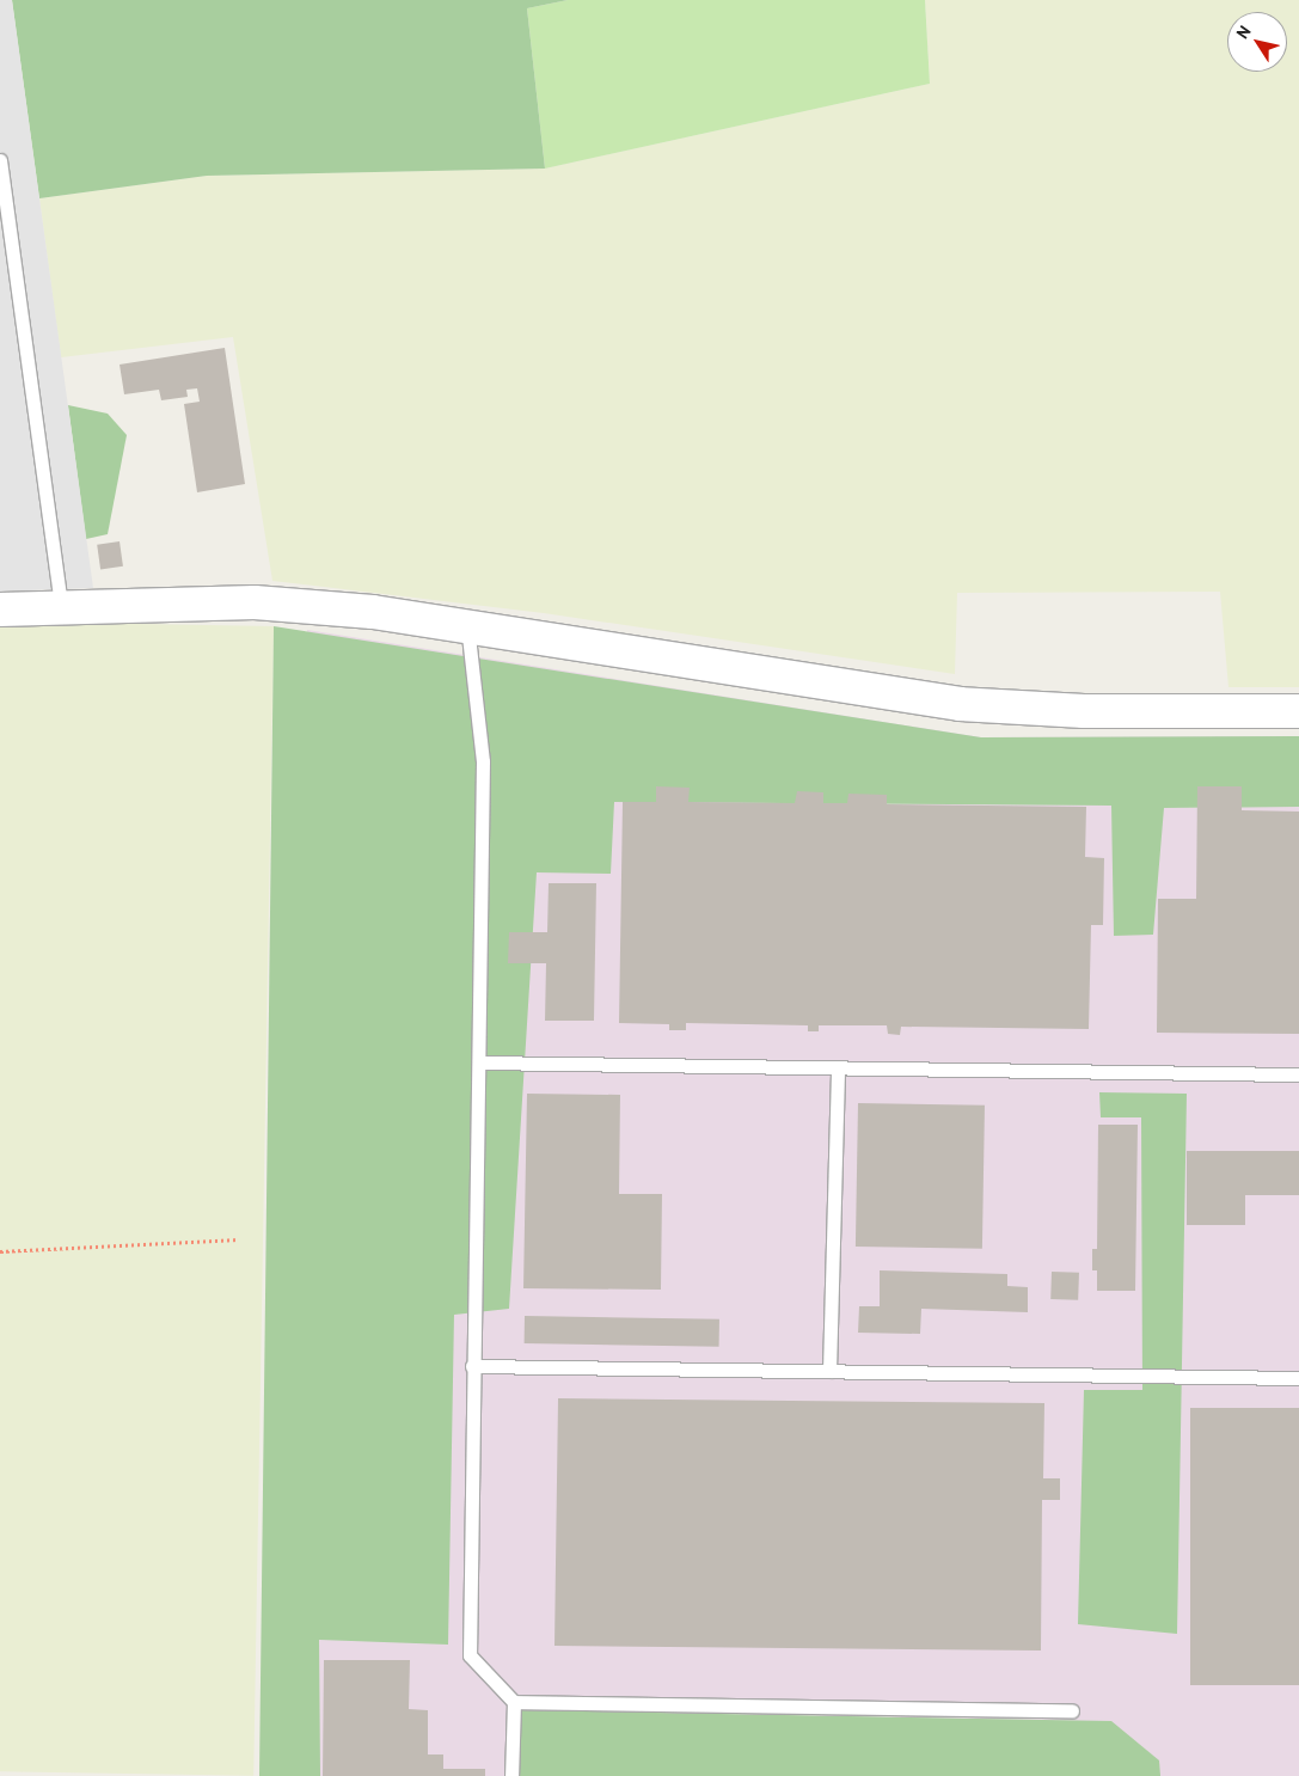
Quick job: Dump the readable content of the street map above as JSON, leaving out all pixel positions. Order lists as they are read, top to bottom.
{
  "north": "top left"
}
